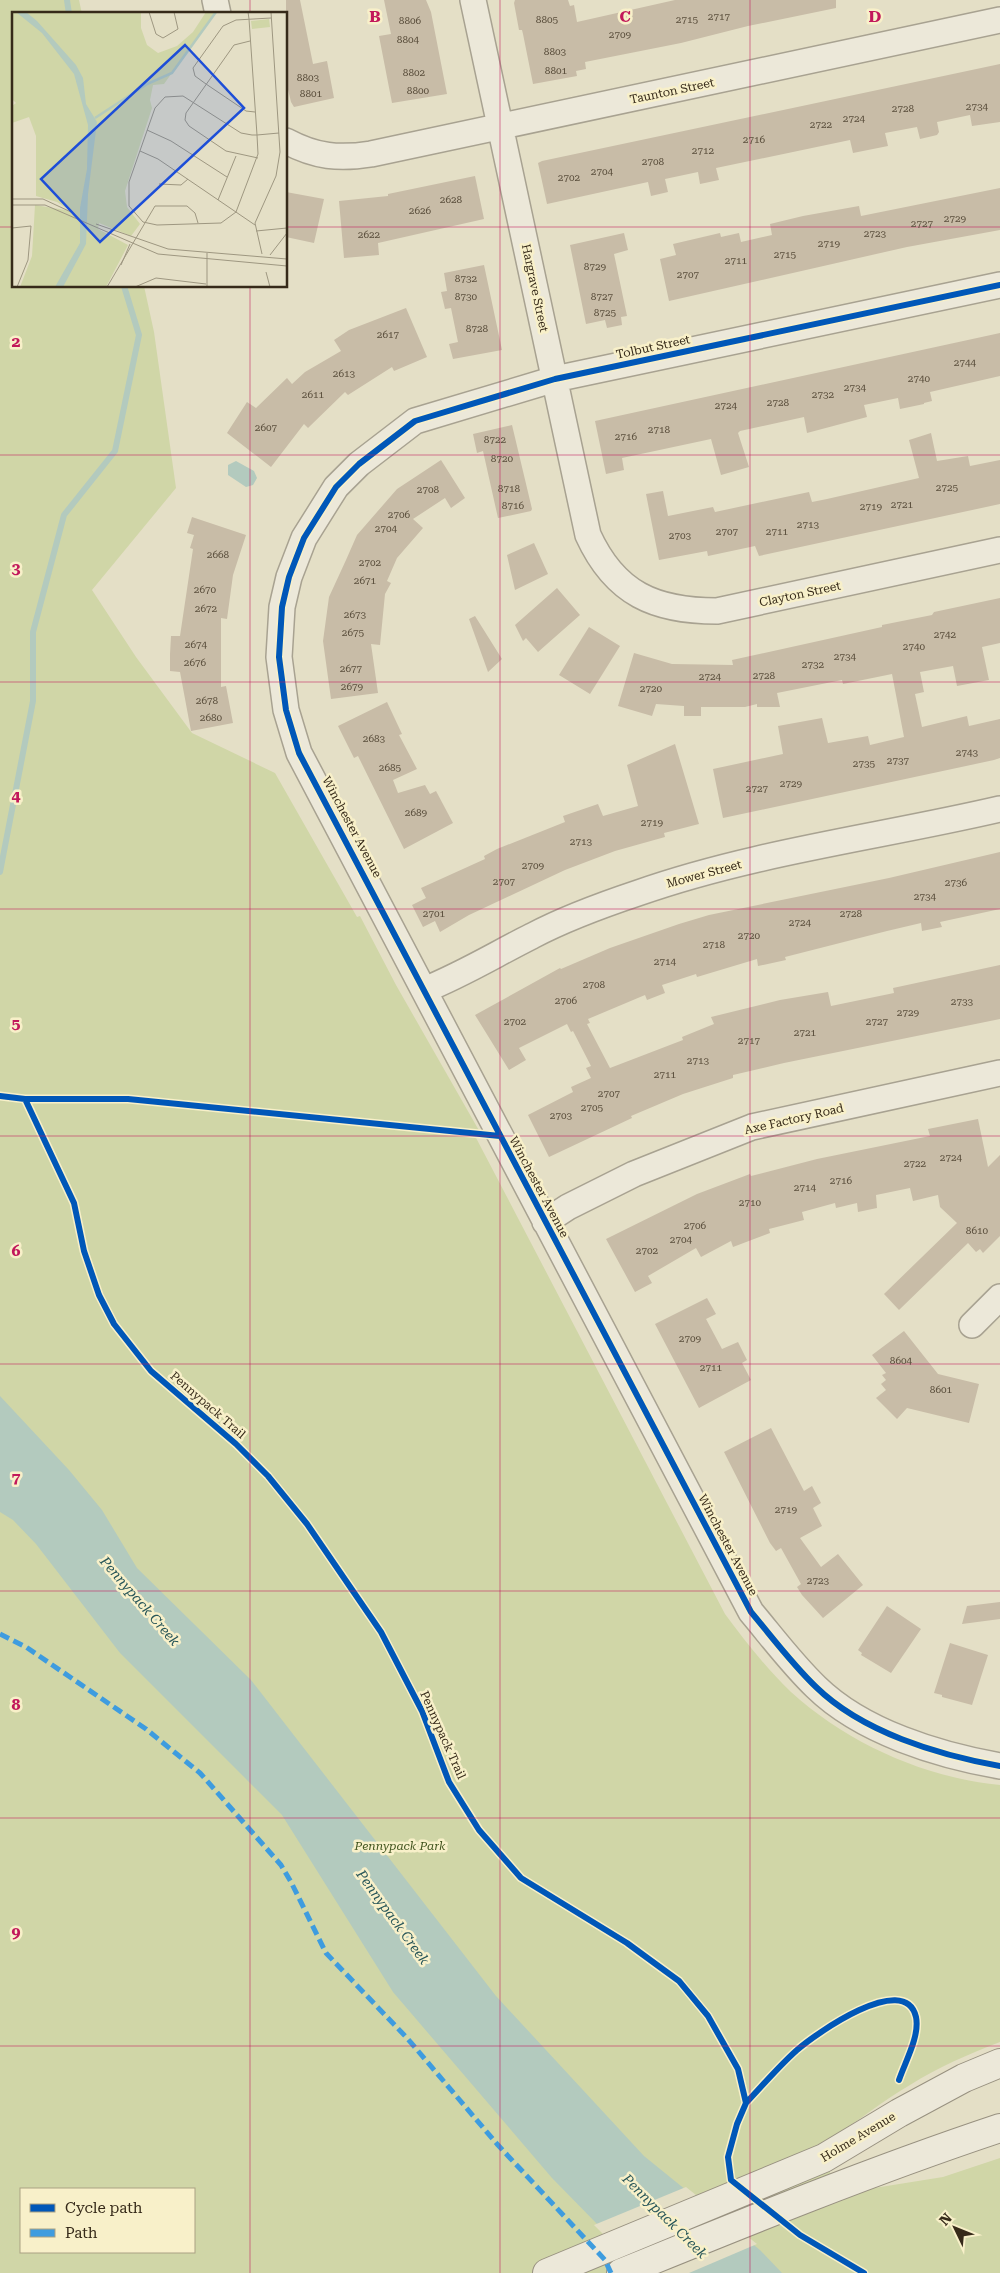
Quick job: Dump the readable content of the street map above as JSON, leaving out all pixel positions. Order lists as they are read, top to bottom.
{
  "streets": {
    "main road": ["Holme Avenue"],
    "street": [
      "Taunton Street",
      "Hargrave Street",
      "Tolbut Street",
      "Clayton Street",
      "Winchester Avenue",
      "Mower Street",
      "Axe Factory Road"
    ],
    "cycle path": ["Pennypack Trail"]
  },
  "crossings": [
    ["Taunton Street", "Hargrave Street"],
    ["Hargrave Street", "Tolbut Street"],
    ["Hargrave Street", "Clayton Street"],
    ["Tolbut Street", "Winchester Avenue"],
    ["Winchester Avenue", "Mower Street"],
    ["Winchester Avenue", "Axe Factory Road"]
  ],
  "water": ["Pennypack Creek"],
  "parks": ["Pennypack Park"],
  "house_numbers": [
    "2717",
    "8805",
    "2715",
    "8806",
    "2709",
    "8804",
    "8803",
    "8801",
    "8802",
    "8803",
    "8800",
    "8801",
    "2734",
    "2728",
    "2724",
    "2722",
    "2716",
    "2712",
    "2708",
    "2704",
    "2702",
    "2628",
    "2626",
    "2729",
    "2727",
    "2723",
    "2622",
    "2719",
    "2715",
    "2711",
    "8729",
    "2707",
    "8732",
    "8730",
    "8727",
    "8725",
    "8728",
    "2617",
    "2744",
    "2613",
    "2740",
    "2734",
    "2611",
    "2732",
    "2728",
    "2724",
    "2607",
    "2718",
    "2716",
    "8722",
    "8720",
    "2725",
    "8718",
    "2708",
    "2721",
    "8716",
    "2719",
    "2706",
    "2713",
    "2704",
    "2707",
    "2711",
    "2703",
    "2668",
    "2702",
    "2671",
    "2670",
    "2672",
    "2673",
    "2675",
    "2742",
    "2674",
    "2740",
    "2734",
    "2676",
    "2732",
    "2677",
    "2728",
    "2724",
    "2679",
    "2720",
    "2678",
    "2680",
    "2683",
    "2743",
    "2737",
    "2735",
    "2685",
    "2729",
    "2727",
    "2689",
    "2719",
    "2713",
    "2709",
    "2707",
    "2736",
    "2734",
    "2701",
    "2728",
    "2724",
    "2720",
    "2718",
    "2714",
    "2708",
    "2706",
    "2733",
    "2729",
    "2702",
    "2727",
    "2721",
    "2717",
    "2713",
    "2711",
    "2707",
    "2705",
    "2703",
    "2724",
    "2722",
    "2716",
    "2714",
    "2710",
    "2706",
    "8610",
    "2704",
    "2702",
    "2709",
    "8604",
    "2711",
    "8601",
    "2719",
    "2723"
  ],
  "legend": ["Cycle path", "Path"],
  "north": "top left",
  "grid": {
    "columns": ["B", "C", "D"],
    "rows": [
      "2",
      "3",
      "4",
      "5",
      "6",
      "7",
      "8",
      "9"
    ]
  }
}
